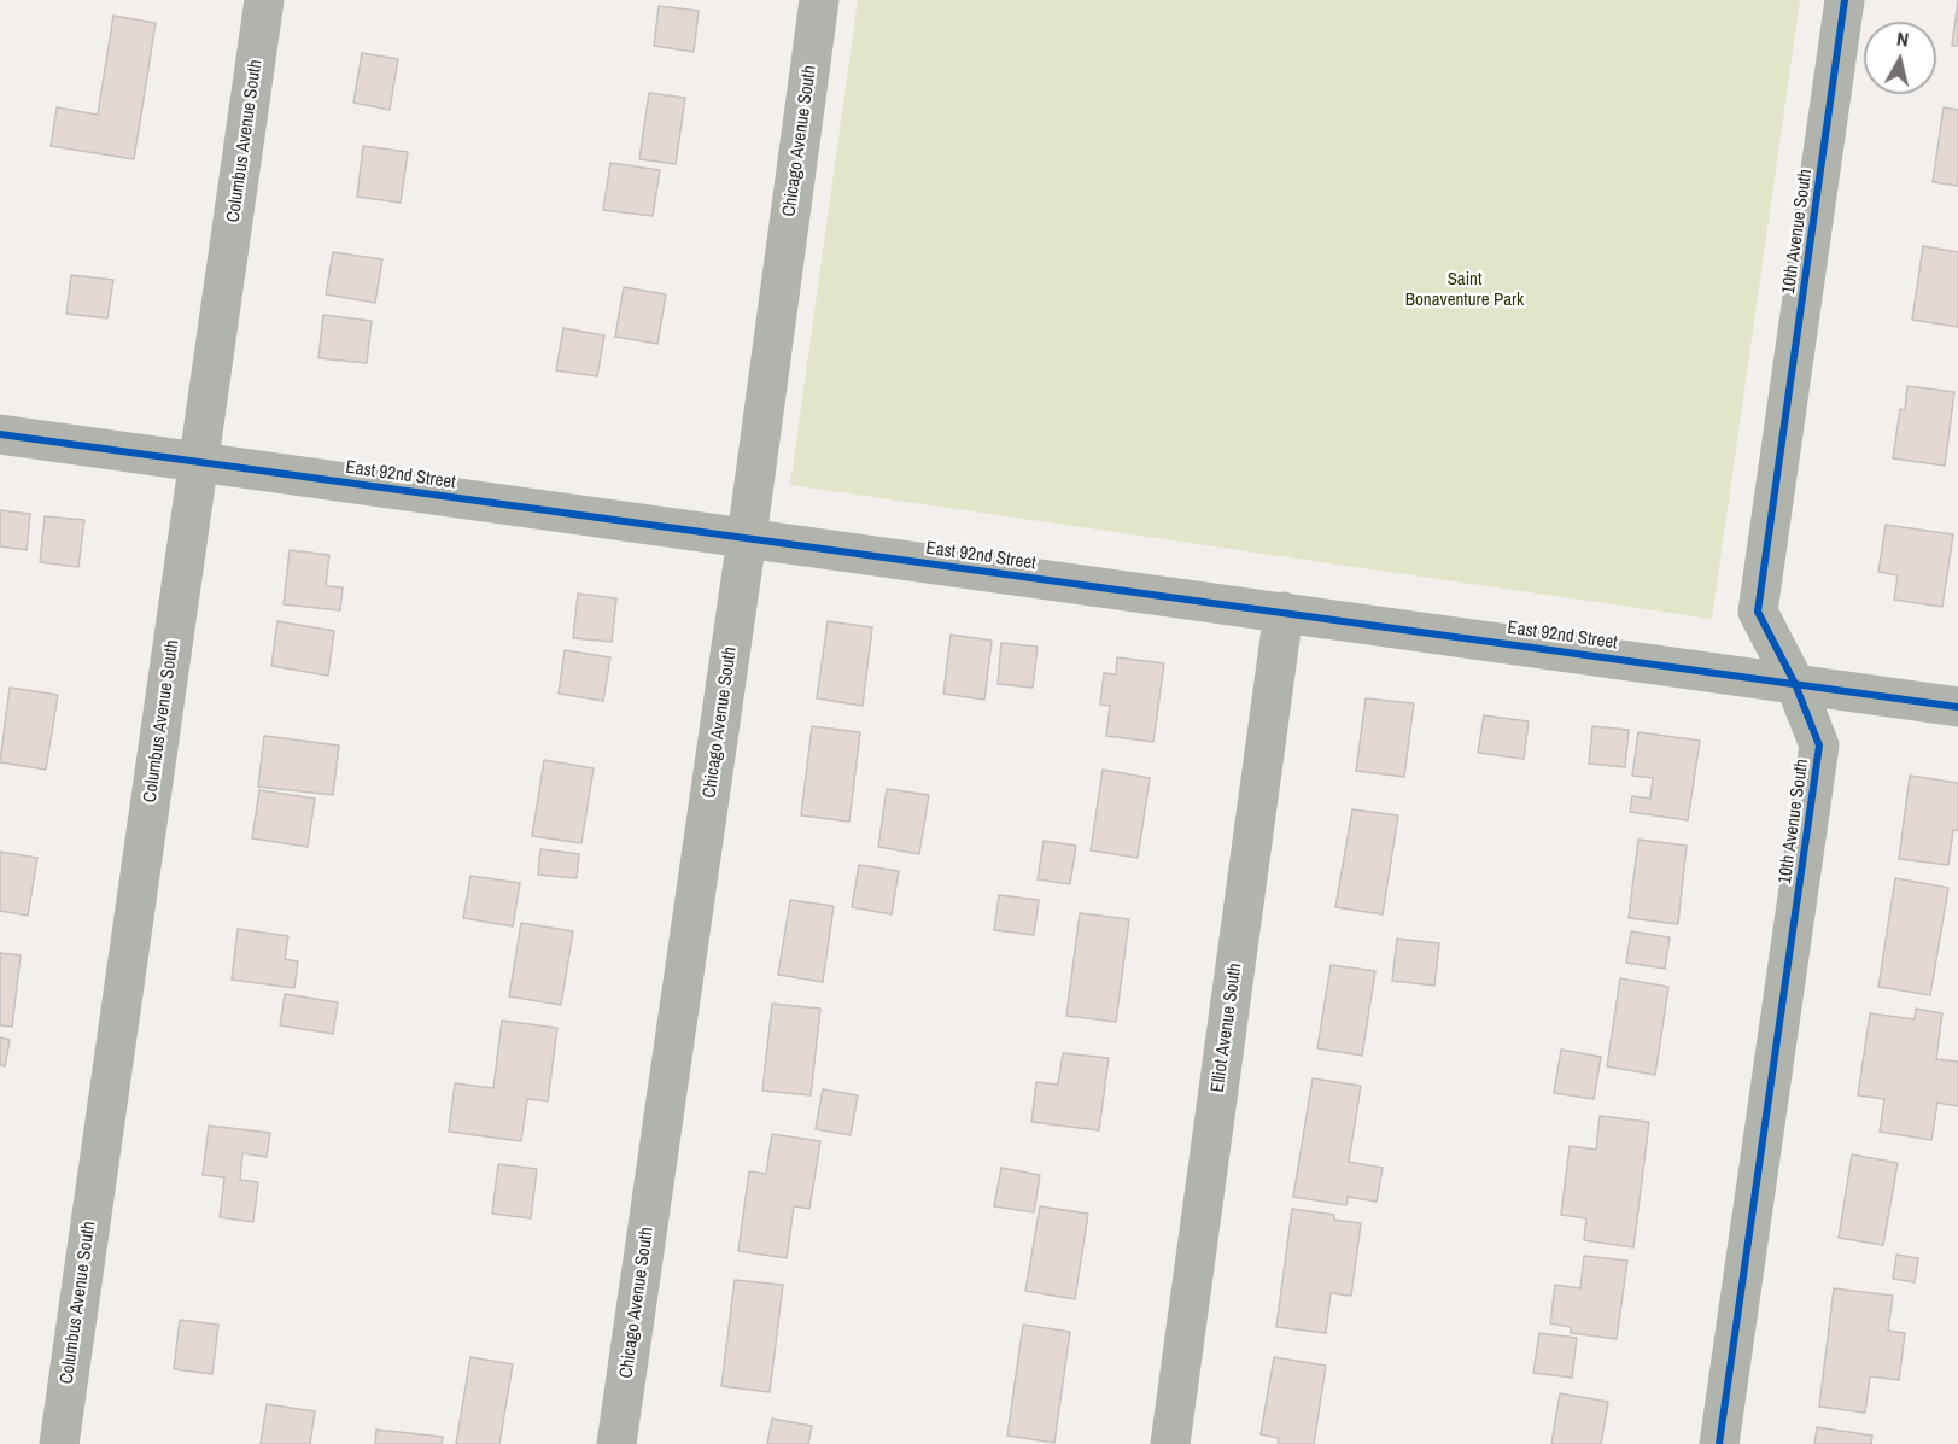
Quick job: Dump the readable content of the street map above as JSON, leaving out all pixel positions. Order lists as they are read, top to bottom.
{
  "streets": {
    "street": [
      "Columbus Avenue South",
      "Chicago Avenue South",
      "10th Avenue South",
      "East 92nd Street",
      "Elliot Avenue South"
    ]
  },
  "crossings": [
    ["Columbus Avenue South", "East 92nd Street"],
    ["Chicago Avenue South", "East 92nd Street"],
    ["10th Avenue South", "East 92nd Street"],
    ["East 92nd Street", "Elliot Avenue South"]
  ],
  "parks": ["Saint Bonaventure Park"],
  "north": "top"
}
